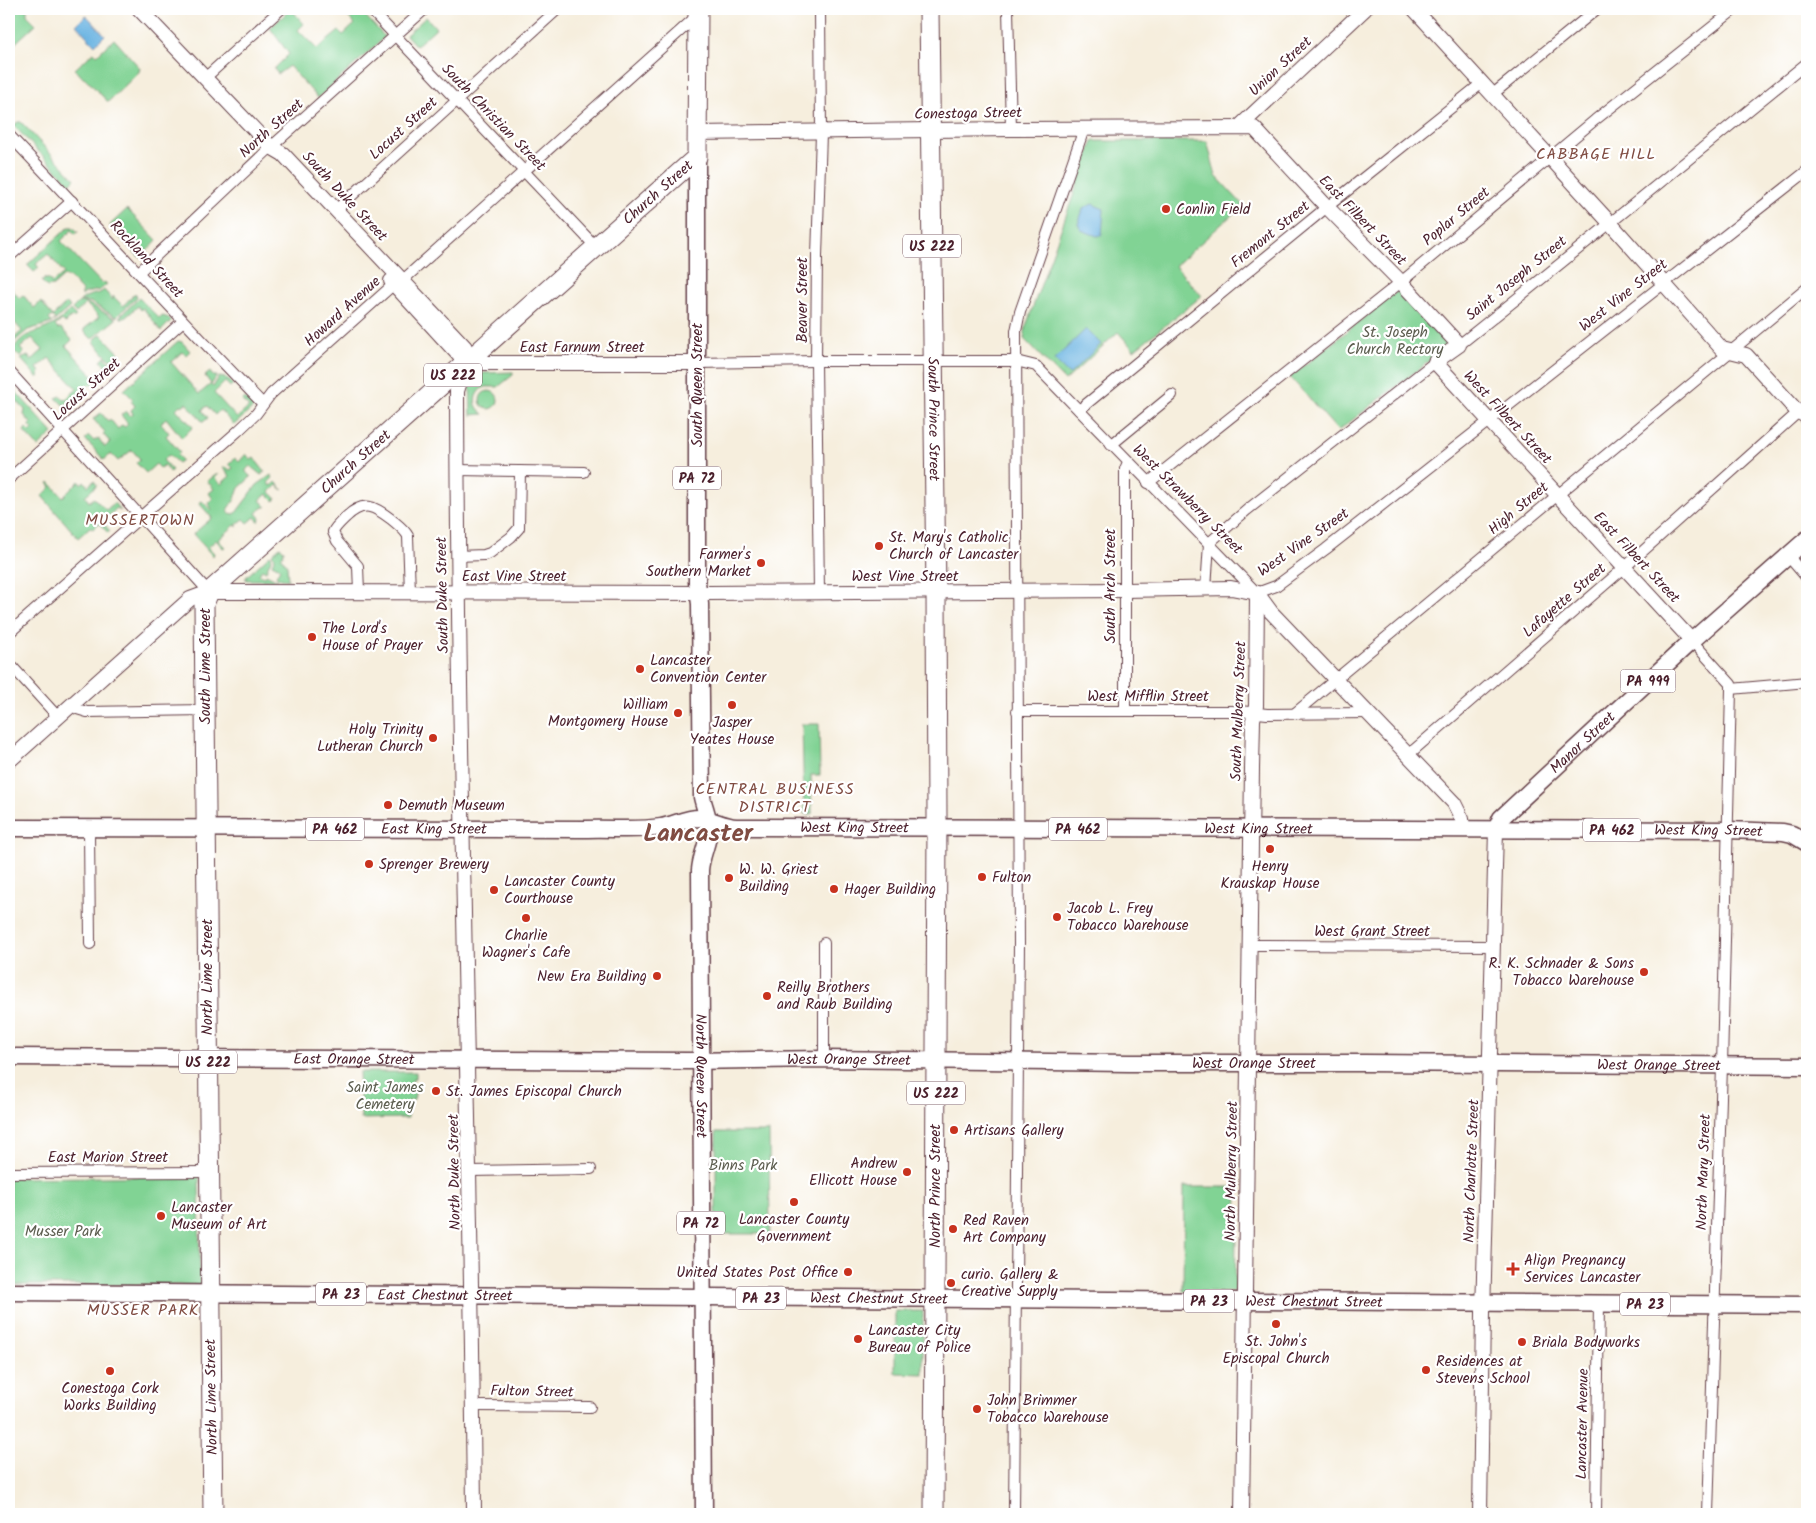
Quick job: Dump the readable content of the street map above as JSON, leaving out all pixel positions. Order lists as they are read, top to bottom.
{
  "streets": {
    "highway": [
      "Church Street",
      "US 222",
      "South Queen Street",
      "South Prince Street",
      "South Lime Street",
      "North Lime Street",
      "North Prince Street"
    ],
    "main road": [
      "PA 72",
      "PA 999",
      "Manor Street",
      "West King Street",
      "PA 462",
      "East King Street",
      "East Orange Street",
      "West Orange Street",
      "North Queen Street",
      "PA 23",
      "East Chestnut Street",
      "West Chestnut Street"
    ],
    "street": [
      "Union Street",
      "Conestoga Street",
      "South Christian Street",
      "North Street",
      "Locust Street",
      "South Duke Street",
      "Poplar Street",
      "East Filbert Street",
      "Fremont Street",
      "Rockland Street",
      "Saint Joseph Street",
      "West Vine Street",
      "Beaver Street",
      "Howard Avenue",
      "East Farnum Street",
      "West Filbert Street",
      "West Strawberry Street",
      "High Street",
      "East Vine Street",
      "South Arch Street",
      "Lafayette Street",
      "West Mifflin Street",
      "South Mulberry Street",
      "West Grant Street",
      "East Marion Street",
      "North Mulberry Street",
      "North Charlotte Street",
      "North Duke Street",
      "North Mary Street",
      "Fulton Street",
      "Lancaster Avenue"
    ]
  },
  "crossings": [
    ["Union Street", "Conestoga Street"],
    ["Union Street", "East Filbert Street"],
    ["Conestoga Street", "East Filbert Street"],
    ["Conestoga Street", "Beaver Street"],
    ["Conestoga Street", "South Queen Street"],
    ["Conestoga Street", "South Prince Street"],
    ["South Christian Street", "North Street"],
    ["South Christian Street", "Locust Street"],
    ["South Christian Street", "Church Street"],
    ["South Christian Street", "Howard Avenue"],
    ["North Street", "South Duke Street"],
    ["North Street", "Rockland Street"],
    ["Locust Street", "South Duke Street"],
    ["Locust Street", "Rockland Street"],
    ["Locust Street", "South Lime Street"],
    ["Church Street", "South Duke Street"],
    ["Church Street", "East Farnum Street"],
    ["Church Street", "South Queen Street"],
    ["Church Street", "East Vine Street"],
    ["Church Street", "South Lime Street"],
    ["South Duke Street", "Howard Avenue"],
    ["South Duke Street", "East Farnum Street"],
    ["South Duke Street", "East Vine Street"],
    ["South Duke Street", "East King Street"],
    ["South Duke Street", "North Duke Street"],
    ["Poplar Street", "East Filbert Street"],
    ["Poplar Street", "West Strawberry Street"],
    ["East Filbert Street", "Fremont Street"],
    ["East Filbert Street", "Saint Joseph Street"],
    ["East Filbert Street", "West Filbert Street"],
    ["East Filbert Street", "High Street"],
    ["East Filbert Street", "Lafayette Street"],
    ["East Filbert Street", "Manor Street"],
    ["Fremont Street", "West Strawberry Street"],
    ["Rockland Street", "Howard Avenue"],
    ["Saint Joseph Street", "West Filbert Street"],
    ["Saint Joseph Street", "West Strawberry Street"],
    ["West Vine Street", "Beaver Street"],
    ["West Vine Street", "South Queen Street"],
    ["West Vine Street", "West Filbert Street"],
    ["West Vine Street", "South Prince Street"],
    ["West Vine Street", "West Strawberry Street"],
    ["West Vine Street", "East Vine Street"],
    ["West Vine Street", "South Arch Street"],
    ["West Vine Street", "South Mulberry Street"],
    ["Howard Avenue", "South Queen Street"],
    ["Howard Avenue", "South Lime Street"],
    ["East Farnum Street", "South Queen Street"],
    ["South Queen Street", "East Vine Street"],
    ["South Queen Street", "West King Street"],
    ["South Queen Street", "East King Street"],
    ["South Queen Street", "North Queen Street"],
    ["West Filbert Street", "High Street"],
    ["South Prince Street", "West King Street"],
    ["South Prince Street", "North Prince Street"],
    ["West Strawberry Street", "High Street"],
    ["West Strawberry Street", "South Arch Street"],
    ["West Strawberry Street", "Lafayette Street"],
    ["West Strawberry Street", "West Mifflin Street"],
    ["West Strawberry Street", "South Mulberry Street"],
    ["West Strawberry Street", "West King Street"],
    ["High Street", "West Mifflin Street"],
    ["East Vine Street", "South Lime Street"],
    ["South Arch Street", "West Mifflin Street"],
    ["South Lime Street", "East King Street"],
    ["South Lime Street", "North Lime Street"],
    ["West Mifflin Street", "South Mulberry Street"],
    ["South Mulberry Street", "West King Street"],
    ["South Mulberry Street", "North Mulberry Street"],
    ["Manor Street", "West King Street"],
    ["Manor Street", "North Charlotte Street"],
    ["West King Street", "East King Street"],
    ["West King Street", "North Queen Street"],
    ["West King Street", "North Mulberry Street"],
    ["West King Street", "North Charlotte Street"],
    ["West King Street", "North Mary Street"],
    ["West King Street", "North Prince Street"],
    ["East King Street", "North Lime Street"],
    ["East King Street", "North Queen Street"],
    ["East King Street", "North Duke Street"],
    ["West Grant Street", "North Mulberry Street"],
    ["West Grant Street", "North Charlotte Street"],
    ["North Lime Street", "East Orange Street"],
    ["North Lime Street", "East Marion Street"],
    ["North Lime Street", "East Chestnut Street"],
    ["East Orange Street", "West Orange Street"],
    ["East Orange Street", "North Queen Street"],
    ["East Orange Street", "North Duke Street"],
    ["West Orange Street", "North Queen Street"],
    ["West Orange Street", "North Mulberry Street"],
    ["West Orange Street", "North Charlotte Street"],
    ["West Orange Street", "North Mary Street"],
    ["West Orange Street", "North Prince Street"],
    ["North Queen Street", "East Chestnut Street"],
    ["North Queen Street", "West Chestnut Street"],
    ["North Mulberry Street", "West Chestnut Street"],
    ["North Charlotte Street", "West Chestnut Street"],
    ["North Duke Street", "East Chestnut Street"],
    ["North Duke Street", "Fulton Street"],
    ["North Mary Street", "West Chestnut Street"],
    ["North Prince Street", "West Chestnut Street"],
    ["East Chestnut Street", "West Chestnut Street"],
    ["West Chestnut Street", "Lancaster Avenue"]
  ],
  "districts": [
    "CABBAGE HILL",
    "MUSSERTOWN",
    "CENTRAL BUSINESS DISTRICT",
    "Lancaster",
    "MUSSER PARK"
  ],
  "parks": [
    "St. Joseph Church Rectory",
    "Saint James Cemetery",
    "Binns Park",
    "Musser Park"
  ],
  "places": {
    "other": [
      "Conlin Field",
      "St. Mary's Catholic Church of Lancaster",
      "Farmer's Southern Market",
      "The Lord's House of Prayer",
      "Lancaster Convention Center",
      "Jasper Yeates House",
      "William Montgomery House",
      "Holy Trinity Lutheran Church",
      "Demuth Museum",
      "Henry Krauskap House",
      "Sprenger Brewery",
      "Fulton",
      "W. W. Griest Building",
      "Hager Building",
      "Lancaster County Courthouse",
      "Jacob L. Frey Tobacco Warehouse",
      "Charlie Wagner's Cafe",
      "R. K. Schnader & Sons Tobacco Warehouse",
      "New Era Building",
      "Reilly Brothers and Raub Building",
      "St. James Episcopal Church",
      "Artisans Gallery",
      "Andrew Ellicott House",
      "Lancaster County Government",
      "Lancaster Museum of Art",
      "Red Raven Art Company",
      "United States Post Office",
      "curio. Gallery & Creative Supply",
      "St. John's Episcopal Church",
      "Lancaster City Bureau of Police",
      "Briala Bodyworks",
      "Residences at Stevens School",
      "Conestoga Cork Works Building",
      "John Brimmer Tobacco Warehouse"
    ],
    "health": ["Align Pregnancy Services Lancaster"]
  }
}
